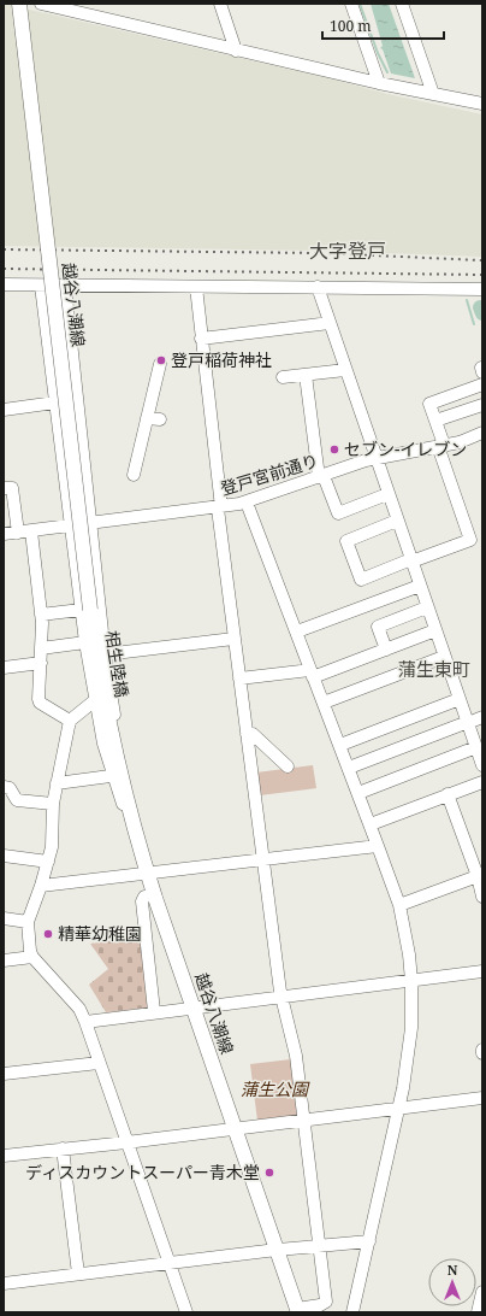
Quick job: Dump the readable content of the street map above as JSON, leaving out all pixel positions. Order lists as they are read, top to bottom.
{
  "streets": {
    "main road": ["越谷八潮線", "相生陸橋"],
    "street": ["登戸宮前通り"]
  },
  "crossings": [
    ["越谷八潮線", "相生陸橋"]
  ],
  "districts": ["大字登戸", "蒲生東町"],
  "parks": ["蒲生公園"],
  "places": [
    "登戸稲荷神社",
    "セブン-イレブン",
    "精華幼稚園",
    "ディスカウントスーパー青木堂"
  ],
  "scale_bar": "100 m",
  "north": "top"
}
